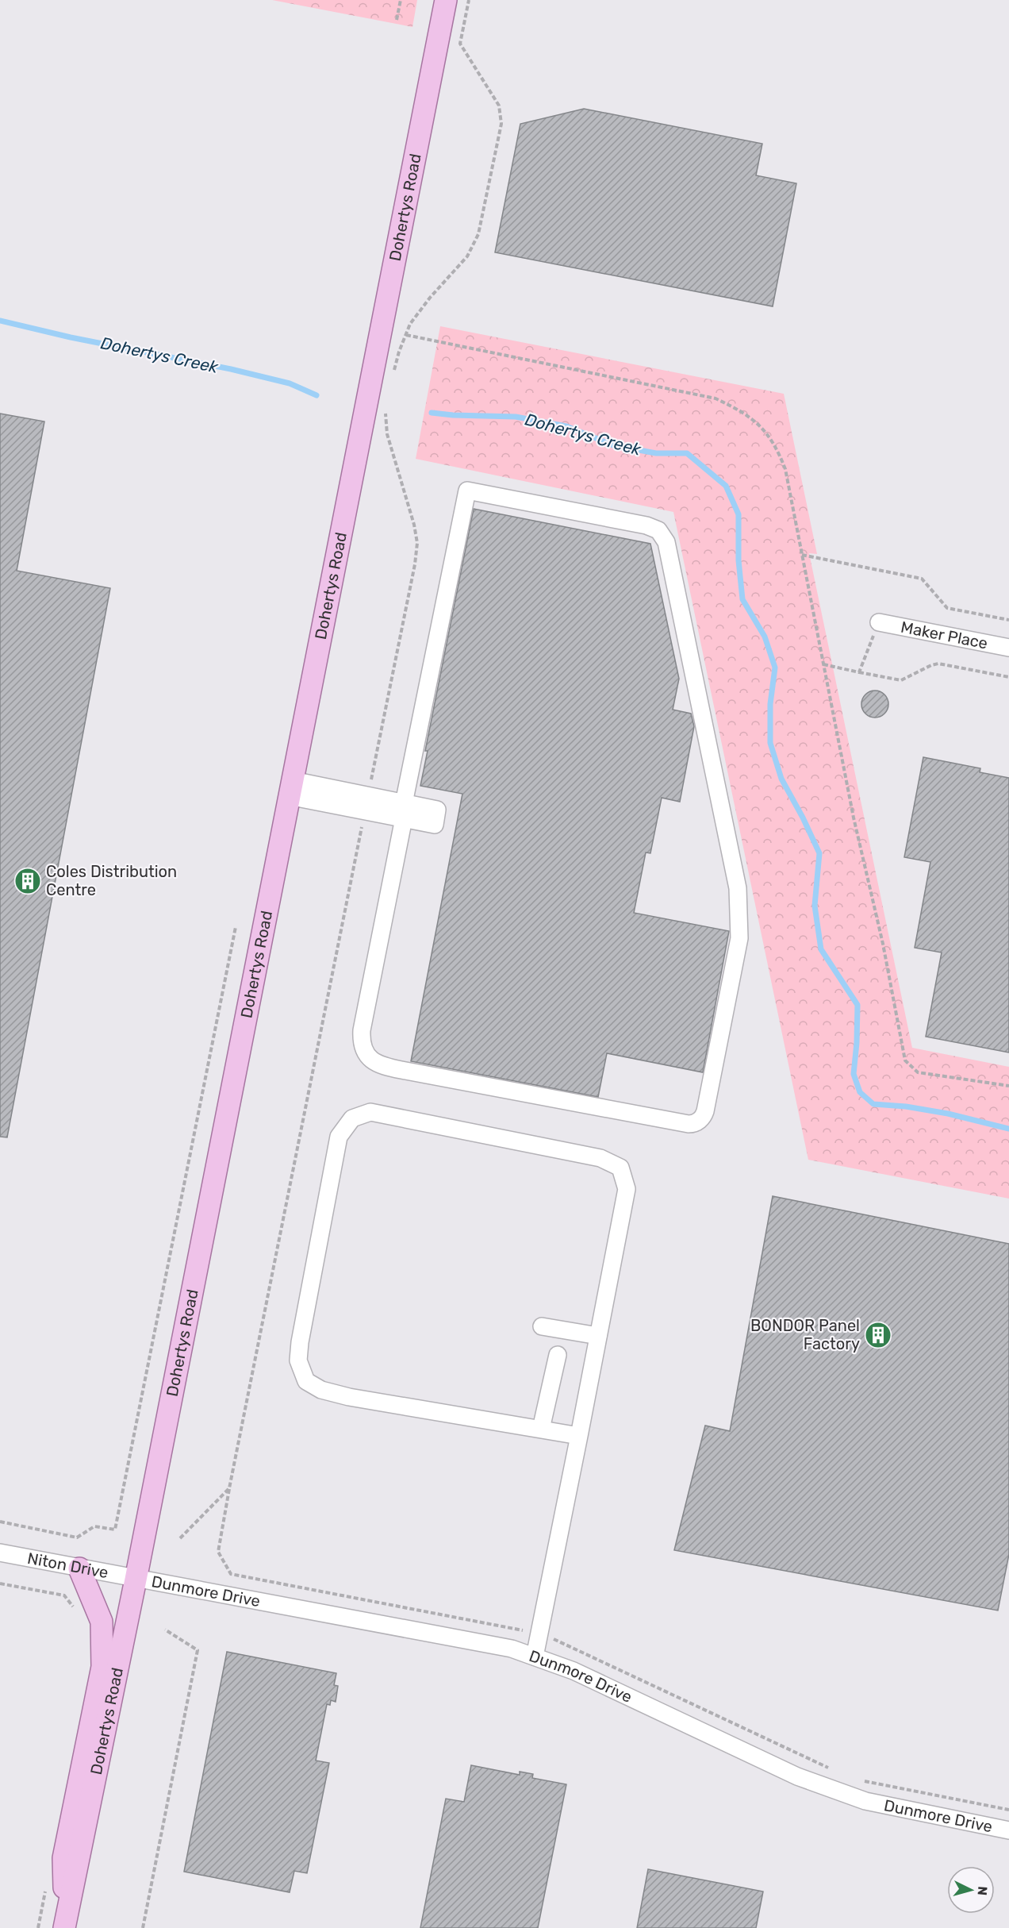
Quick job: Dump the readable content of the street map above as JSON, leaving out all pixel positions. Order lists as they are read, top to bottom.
{
  "streets": {
    "main road": ["Dohertys Road"],
    "street": ["Maker Place", "Niton Drive", "Dunmore Drive"]
  },
  "crossings": [
    ["Dohertys Road", "Niton Drive"],
    ["Dohertys Road", "Dunmore Drive"],
    ["Niton Drive", "Dunmore Drive"]
  ],
  "water": ["Dohertys Creek"],
  "places": {
    "building": ["Coles Distribution Centre", "BONDOR Panel Factory"]
  },
  "north": "right"
}
